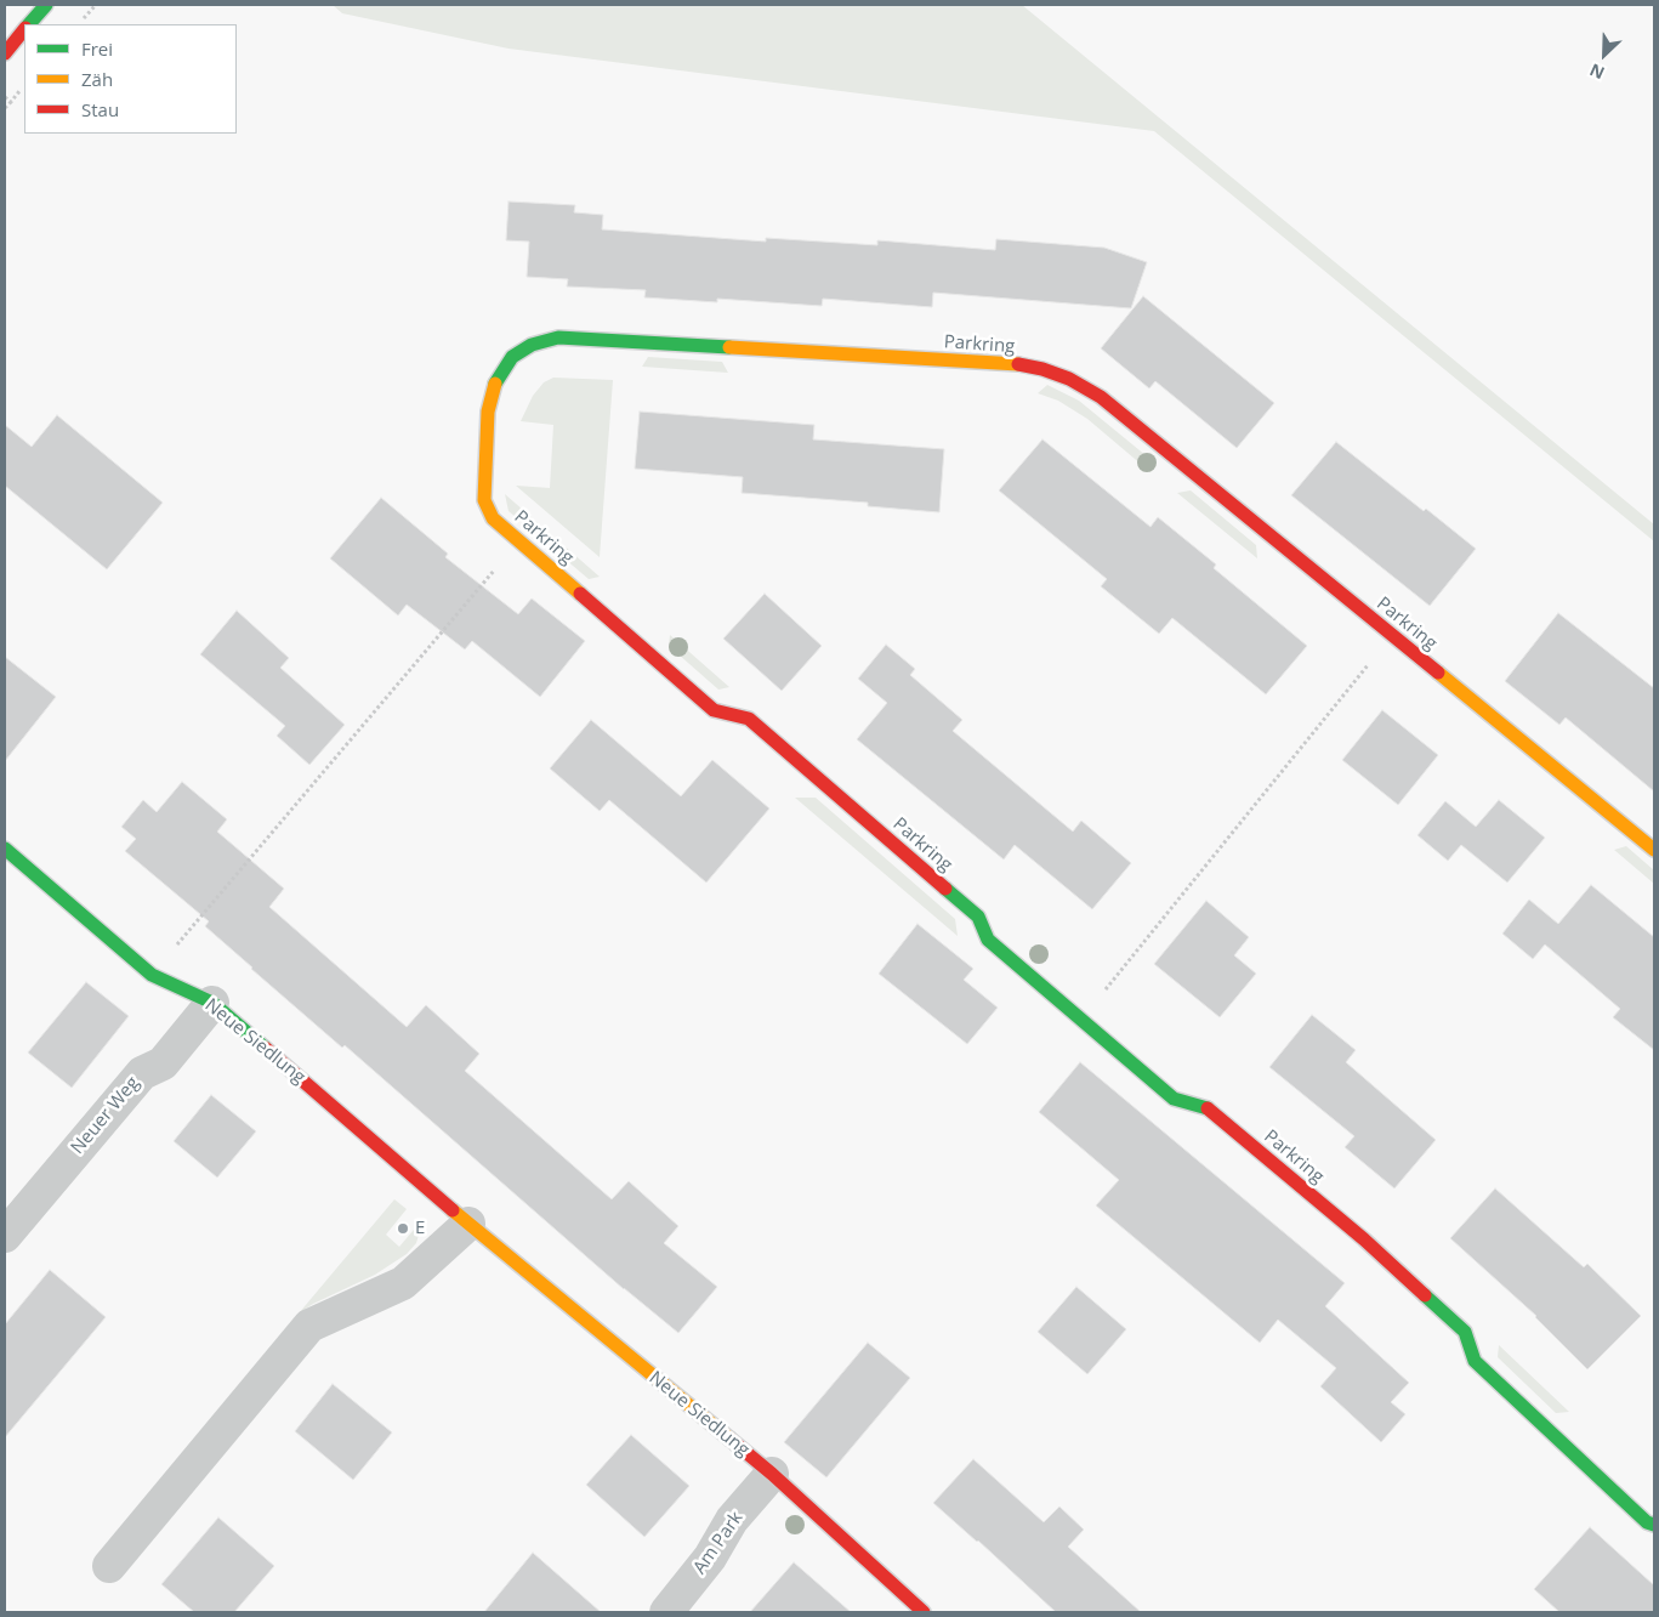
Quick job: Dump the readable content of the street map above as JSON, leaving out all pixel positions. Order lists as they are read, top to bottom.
{
  "streets": {
    "street": [
      "Parkring",
      "Neue Siedlung",
      "Neuer Weg",
      "Am Park"
    ]
  },
  "crossings": [
    ["Neue Siedlung", "Neuer Weg"],
    ["Neue Siedlung", "Am Park"]
  ],
  "places": ["E"],
  "legend": ["Frei", "Zäh", "Stau"],
  "north": "bottom left"
}
